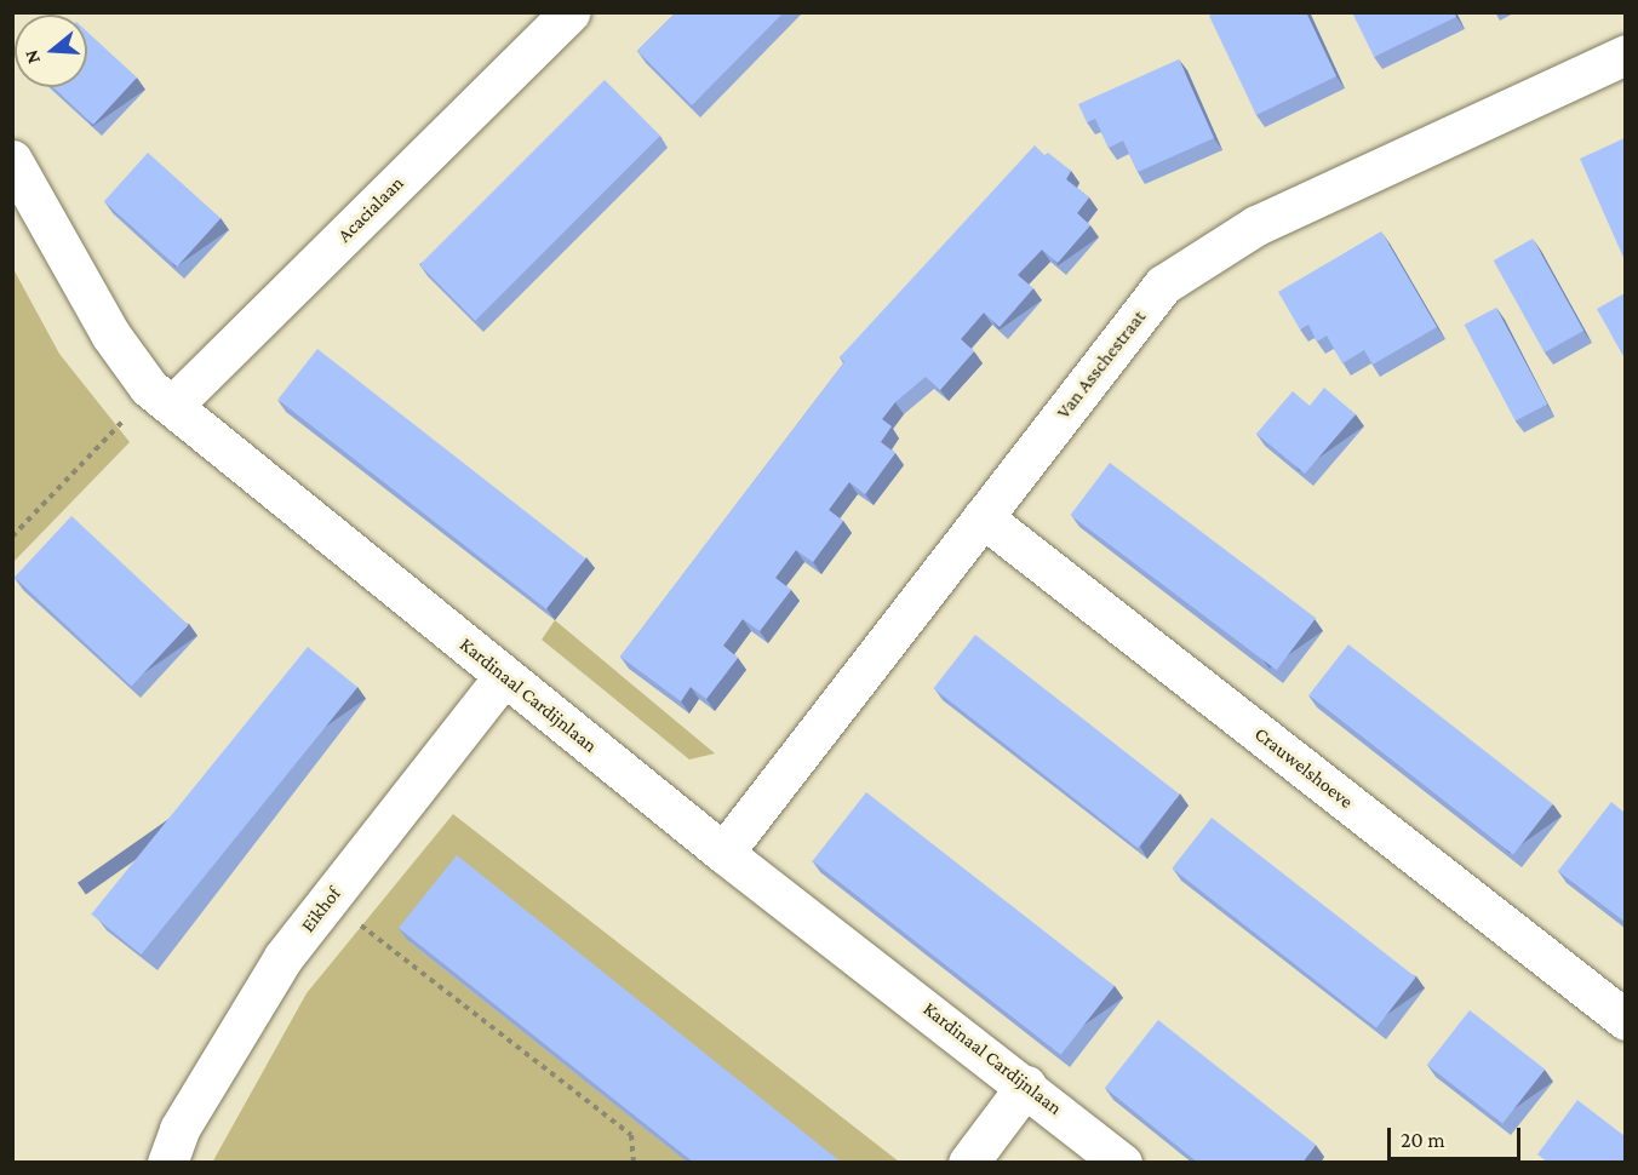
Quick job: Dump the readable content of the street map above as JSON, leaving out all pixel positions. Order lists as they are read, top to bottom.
{
  "streets": {
    "street": [
      "Acacialaan",
      "Van Asschestraat",
      "Kardinaal Cardijnlaan",
      "Crauwelshoeve",
      "Eikhof"
    ]
  },
  "crossings": [
    ["Acacialaan", "Kardinaal Cardijnlaan"],
    ["Van Asschestraat", "Kardinaal Cardijnlaan"],
    ["Van Asschestraat", "Crauwelshoeve"],
    ["Kardinaal Cardijnlaan", "Eikhof"]
  ],
  "scale_bar": "20 m",
  "north": "left"
}
